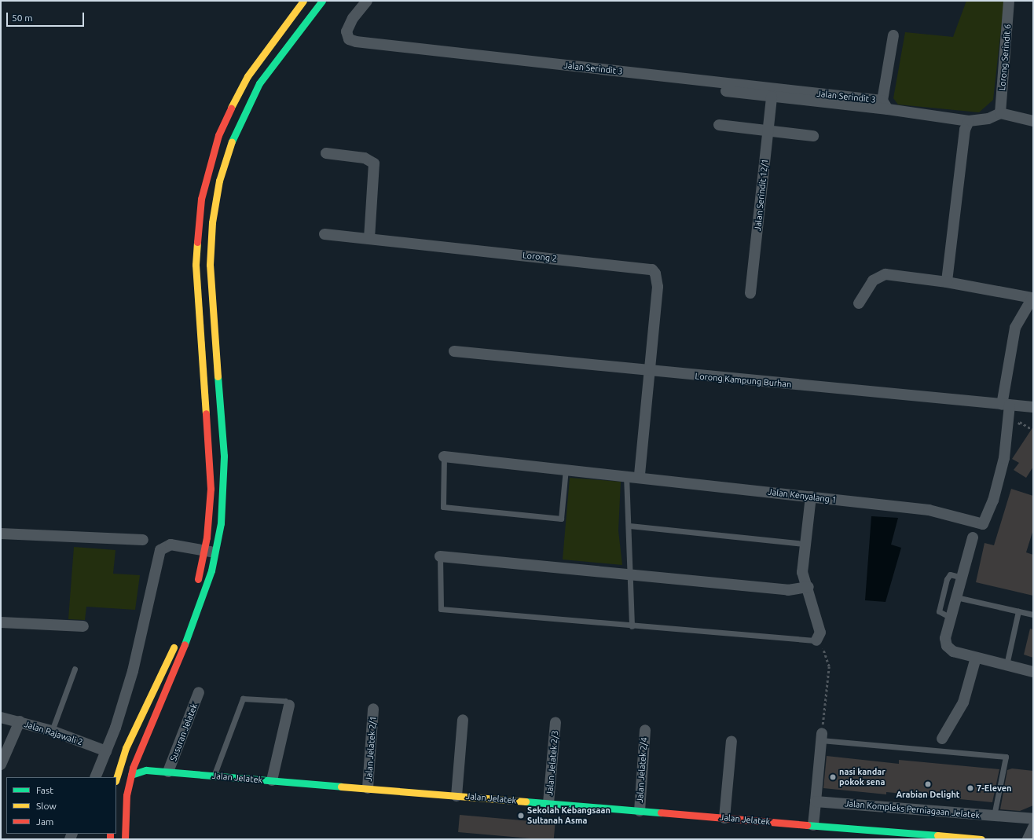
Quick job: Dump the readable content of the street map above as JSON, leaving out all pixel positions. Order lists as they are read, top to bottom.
{
  "streets": {
    "main road": ["Jalan Jelatek"],
    "street": [
      "Lorong Serindit 6",
      "Jalan Serindit 3",
      "Jalan Serindit 12/1",
      "Lorong 2",
      "Lorong Kampung Burhan",
      "Jalan Kenyalang 1",
      "Susuran Jelatek",
      "Jalan Rajawali 2",
      "Jalan Jelatek 2/1",
      "Jalan Jelatek 2/3",
      "Jalan Jelatek 2/4",
      "Jalan Kompleks Perniagaan Jelatek"
    ]
  },
  "crossings": [
    ["Lorong 2", "Lorong Kampung Burhan"],
    ["Susuran Jelatek", "Jalan Jelatek"],
    ["Jalan Jelatek 2/1", "Jalan Jelatek"],
    ["Jalan Jelatek 2/3", "Jalan Jelatek"],
    ["Jalan Jelatek 2/4", "Jalan Jelatek"]
  ],
  "places": [
    "nasi kandar pokok sena",
    "Arabian Delight",
    "7-Eleven",
    "Sekolah Kebangsaan Sultanah Asma"
  ],
  "legend": ["Fast", "Slow", "Jam"],
  "scale_bar": "50 m"
}
